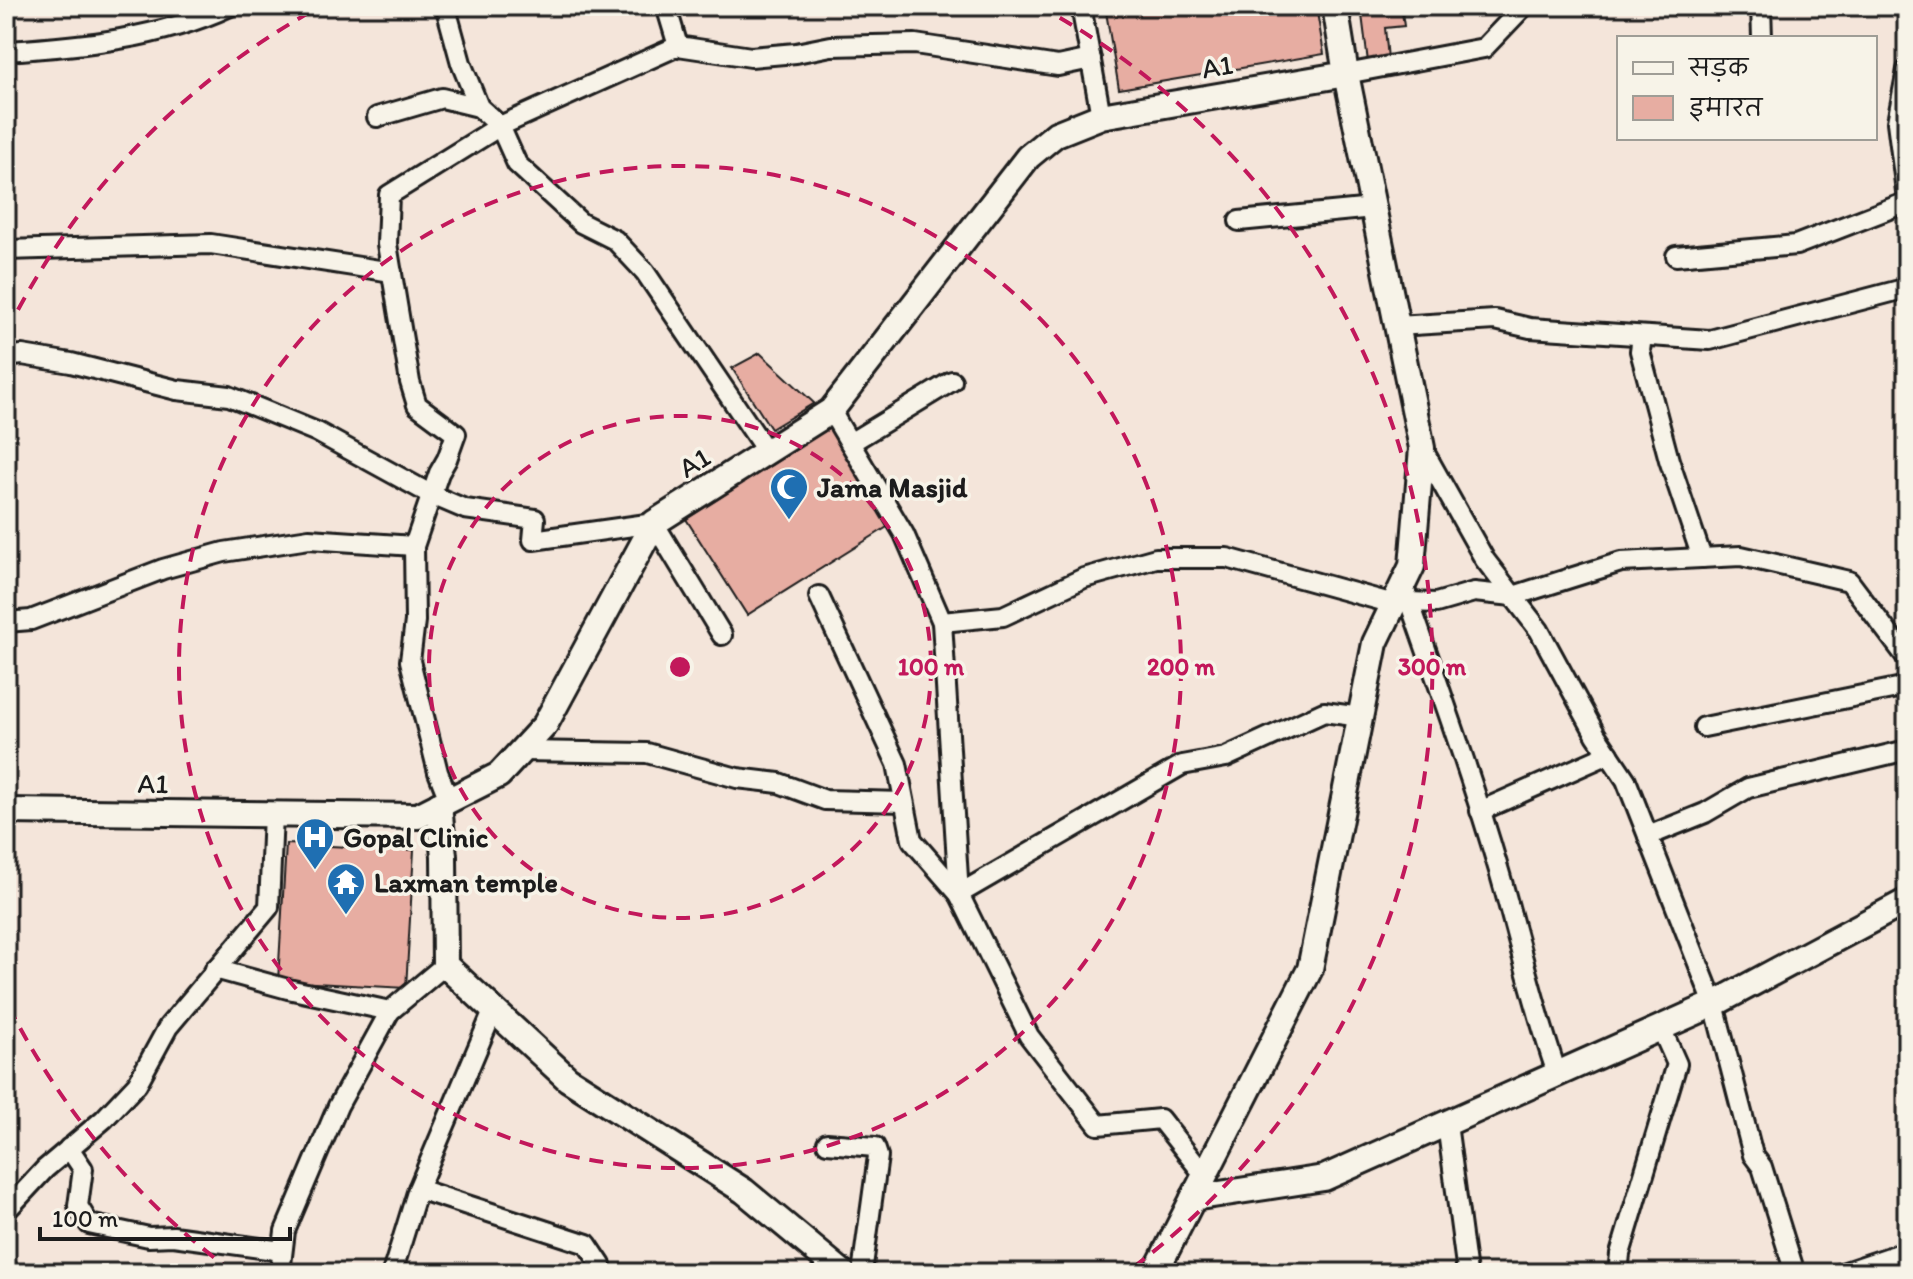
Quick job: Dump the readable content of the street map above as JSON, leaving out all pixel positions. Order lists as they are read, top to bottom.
{
  "streets": {
    "street": ["A1"]
  },
  "places": {
    "mosque": ["Jama Masjid"],
    "hospital": ["Gopal Clinic"],
    "temple": ["Laxman temple"]
  },
  "legend": ["सड़क", "इमारत"],
  "scale_bar": "100 m",
  "rings": ["100 m", "200 m", "300 m"]
}
